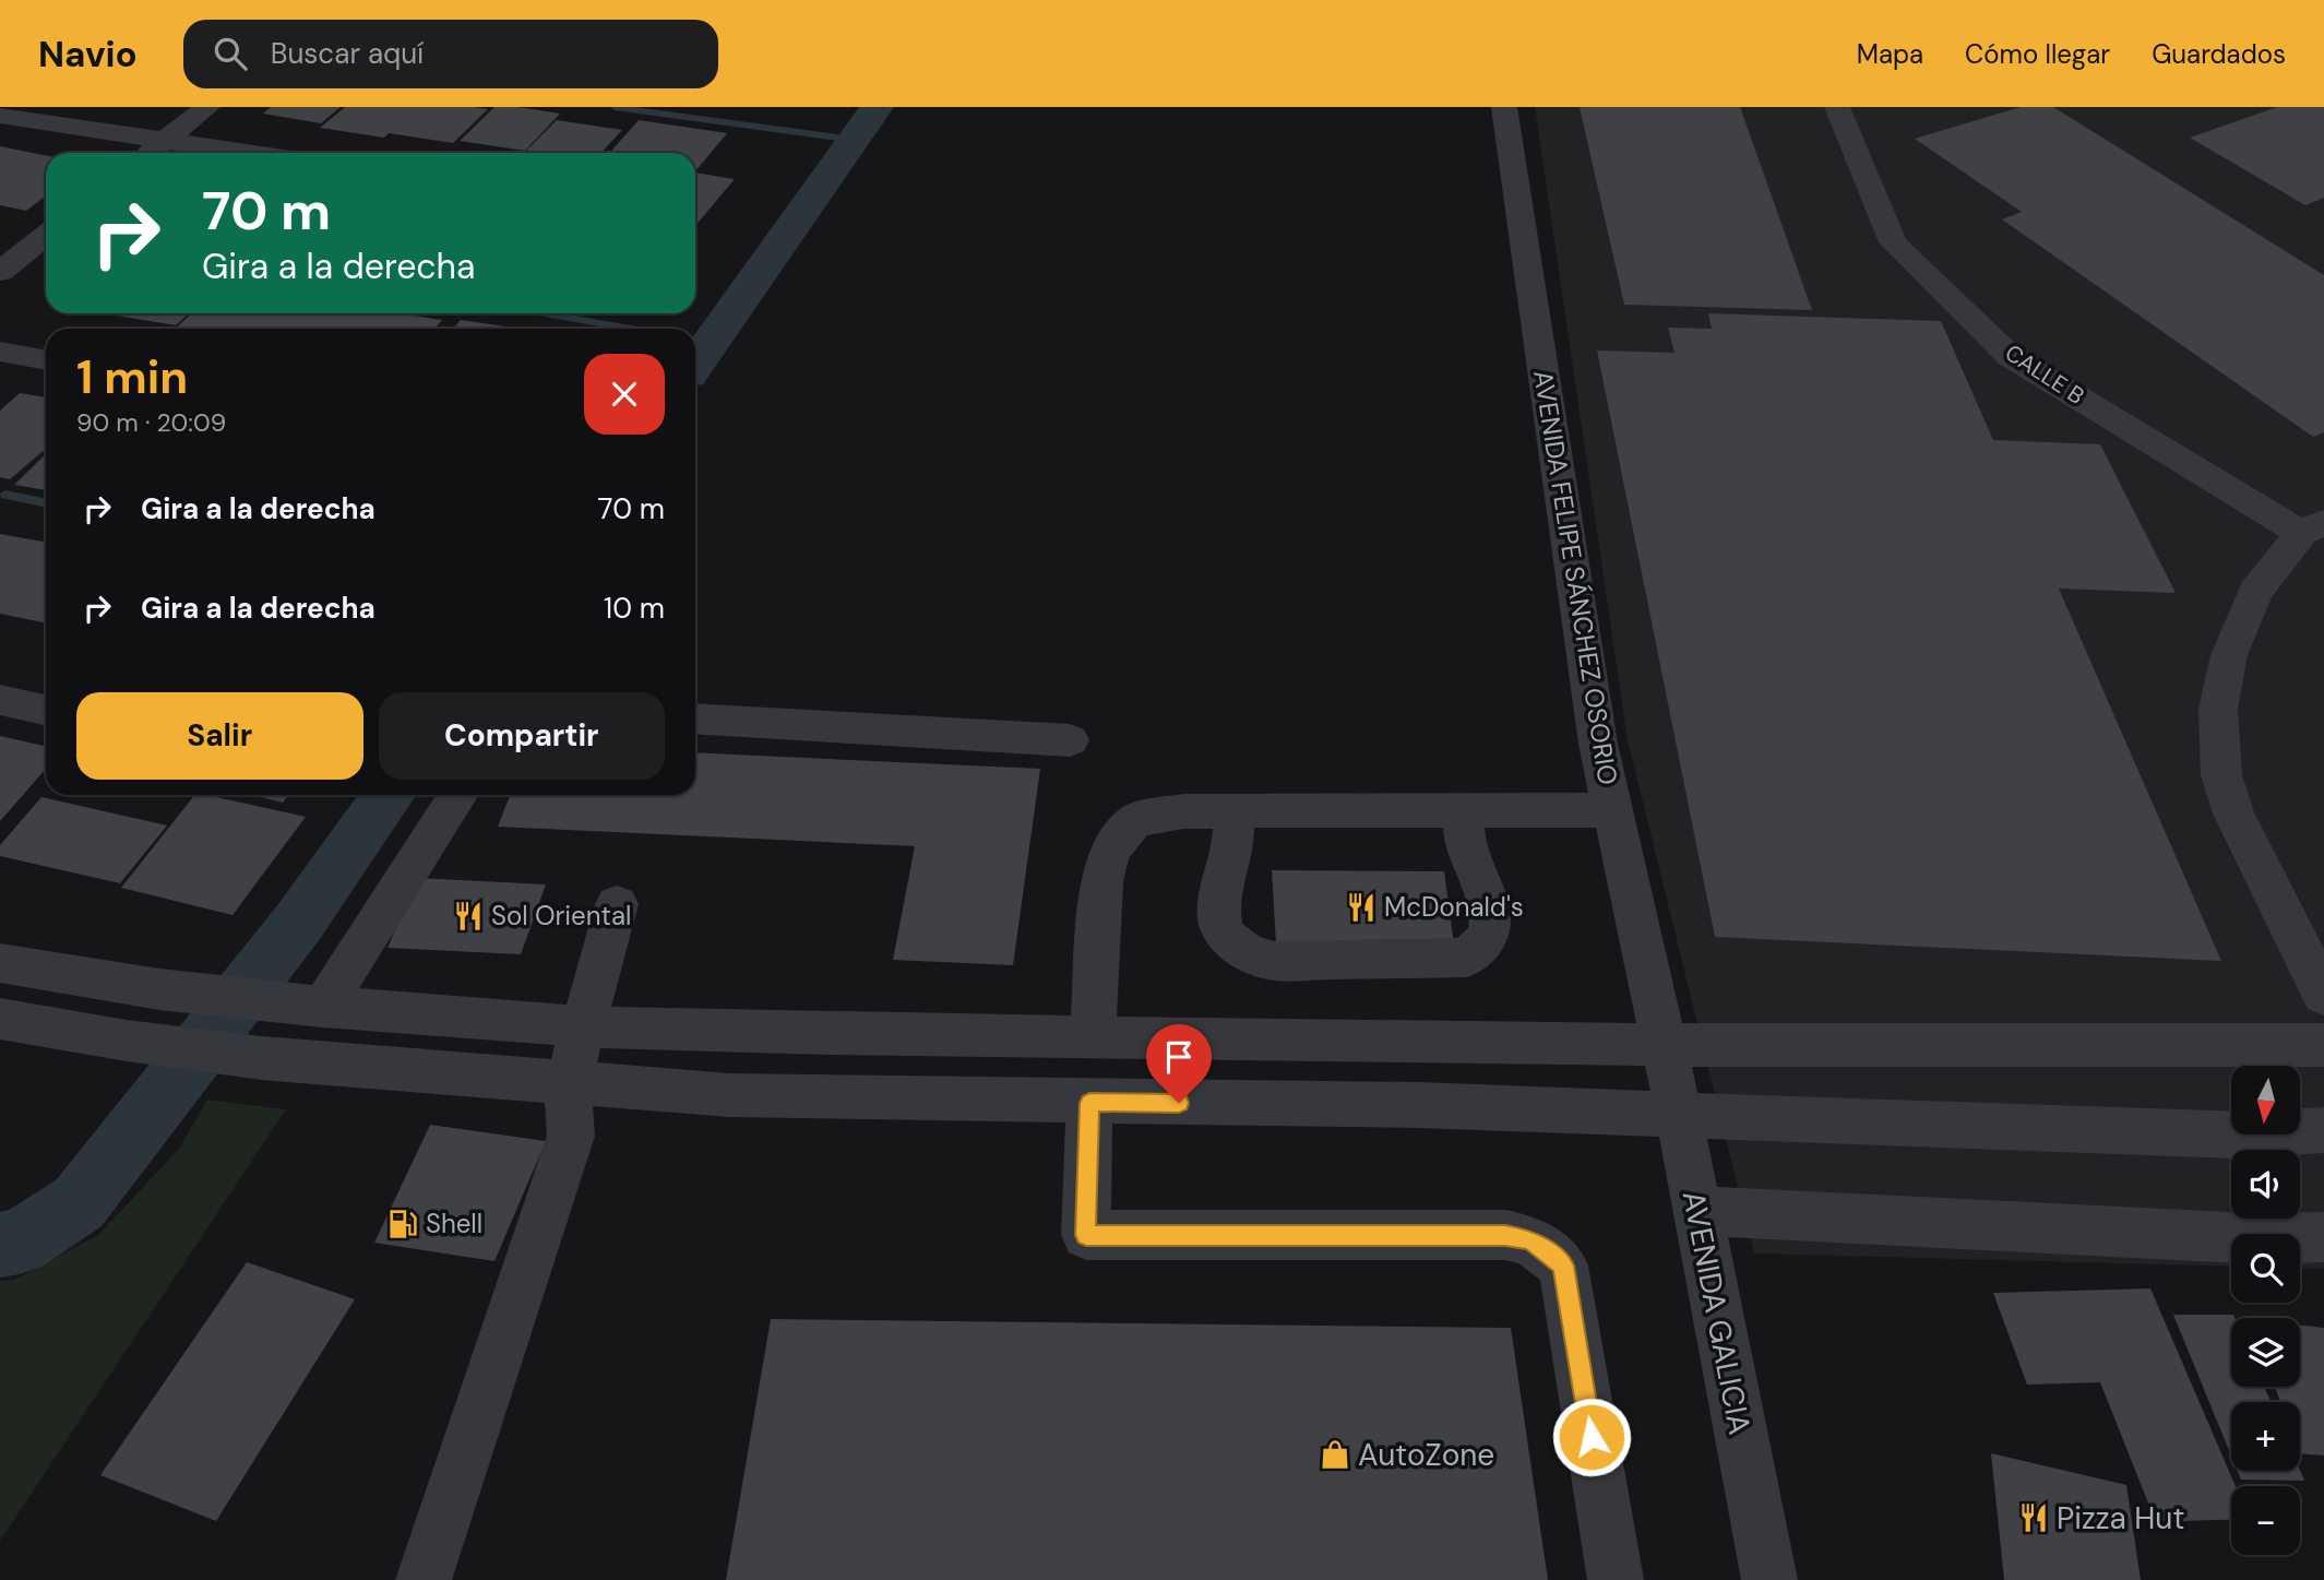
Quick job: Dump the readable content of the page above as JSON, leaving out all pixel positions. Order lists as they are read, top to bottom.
{
  "streets": {
    "street": ["CALLE B", "AVENIDA FELIPE SÁNCHEZ OSORIO", "AVENIDA GALICIA"]
  },
  "crossings": [
    ["AVENIDA FELIPE SÁNCHEZ OSORIO", "AVENIDA GALICIA"]
  ],
  "places": {
    "restaurant": ["McDonald's", "Sol Oriental", "Pizza Hut"],
    "fuel station": ["Shell"],
    "shop": ["AutoZone"]
  },
  "north": "bottom",
  "page": {
    "header": "Navio",
    "search": "Buscar aquí",
    "nav": ["Mapa", "Cómo llegar", "Guardados"],
    "turn": ["70 m", "Gira a la derecha"],
    "heading": ["1 min", "90 m · 20:09"],
    "list": [
      {
        "name": "Gira a la derecha",
        "value": "70 m"
      },
      {
        "name": "Gira a la derecha",
        "value": "10 m"
      }
    ],
    "buttons": ["Salir", "Compartir"],
    "map_buttons": ["+", "−"]
  }
}
